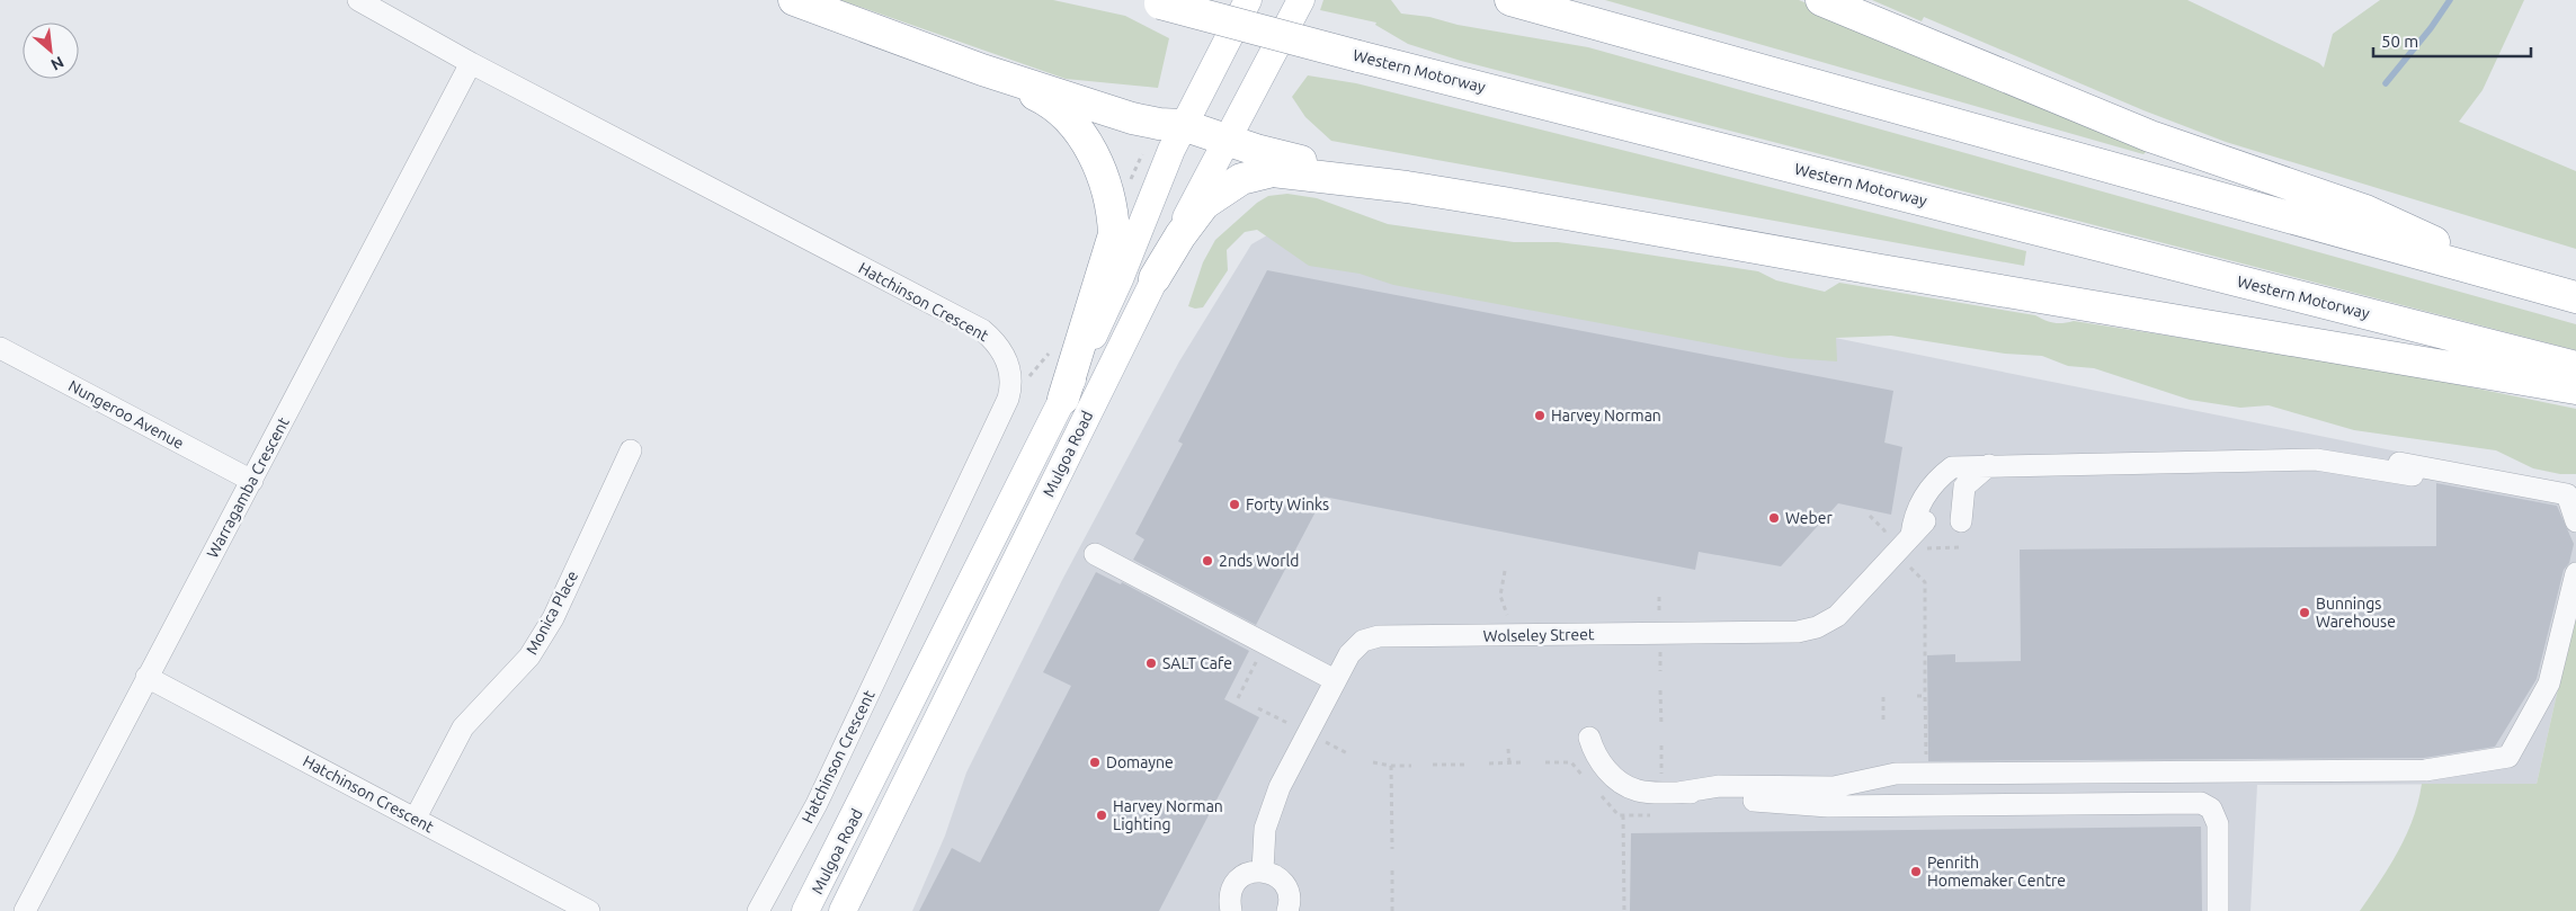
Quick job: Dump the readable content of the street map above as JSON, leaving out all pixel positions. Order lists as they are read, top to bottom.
{
  "streets": {
    "highway": ["Western Motorway"],
    "main road": ["Mulgoa Road"],
    "street": [
      "Hatchinson Crescent",
      "Nungeroo Avenue",
      "Warragamba Crescent",
      "Monica Place",
      "Wolseley Street"
    ]
  },
  "crossings": [
    ["Hatchinson Crescent", "Warragamba Crescent"],
    ["Hatchinson Crescent", "Monica Place"],
    ["Nungeroo Avenue", "Warragamba Crescent"]
  ],
  "places": [
    "Harvey Norman",
    "Forty Winks",
    "Weber",
    "2nds World",
    "Bunnings Warehouse",
    "SALT Cafe",
    "Domayne",
    "Harvey Norman Lighting",
    "Penrith Homemaker Centre"
  ],
  "scale_bar": "50 m",
  "north": "bottom right"
}
